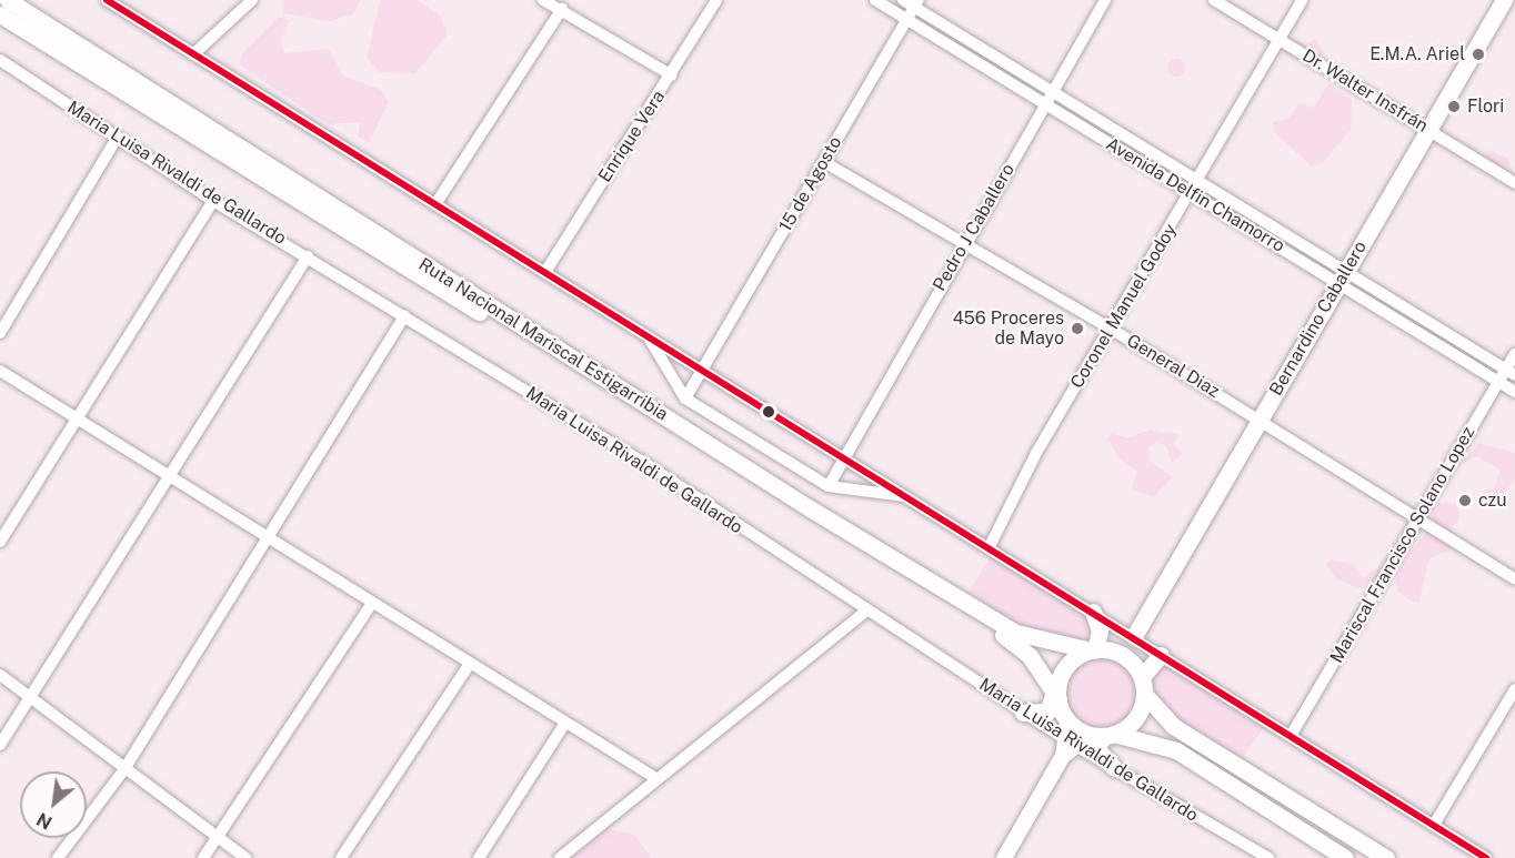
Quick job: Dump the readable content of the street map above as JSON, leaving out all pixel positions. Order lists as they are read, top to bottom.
{
  "streets": {
    "highway": ["Bernardino Caballero", "Ruta Nacional Mariscal Estigarribia"],
    "street": [
      "Dr. Walter Insfrán",
      "Enrique Vera",
      "Maria Luisa Rivaldi de Gallardo",
      "15 de Agosto",
      "Avenida Delfin Chamorro",
      "Pedro J Caballero",
      "Coronel Manuel Godoy",
      "General Diaz",
      "Mariscal Francisco Solano Lopez"
    ]
  },
  "crossings": [
    ["Dr. Walter Insfrán", "Coronel Manuel Godoy"],
    ["Dr. Walter Insfrán", "Bernardino Caballero"],
    ["15 de Agosto", "Avenida Delfin Chamorro"],
    ["15 de Agosto", "General Diaz"],
    ["Avenida Delfin Chamorro", "Pedro J Caballero"],
    ["Avenida Delfin Chamorro", "Coronel Manuel Godoy"],
    ["Avenida Delfin Chamorro", "Bernardino Caballero"],
    ["Avenida Delfin Chamorro", "Mariscal Francisco Solano Lopez"],
    ["Pedro J Caballero", "General Diaz"],
    ["Coronel Manuel Godoy", "General Diaz"],
    ["Bernardino Caballero", "General Diaz"],
    ["General Diaz", "Mariscal Francisco Solano Lopez"]
  ],
  "places": [
    "E.M.A. Ariel",
    "Flori",
    "456 Proceres de Mayo",
    "czu"
  ],
  "north": "bottom left"
}
